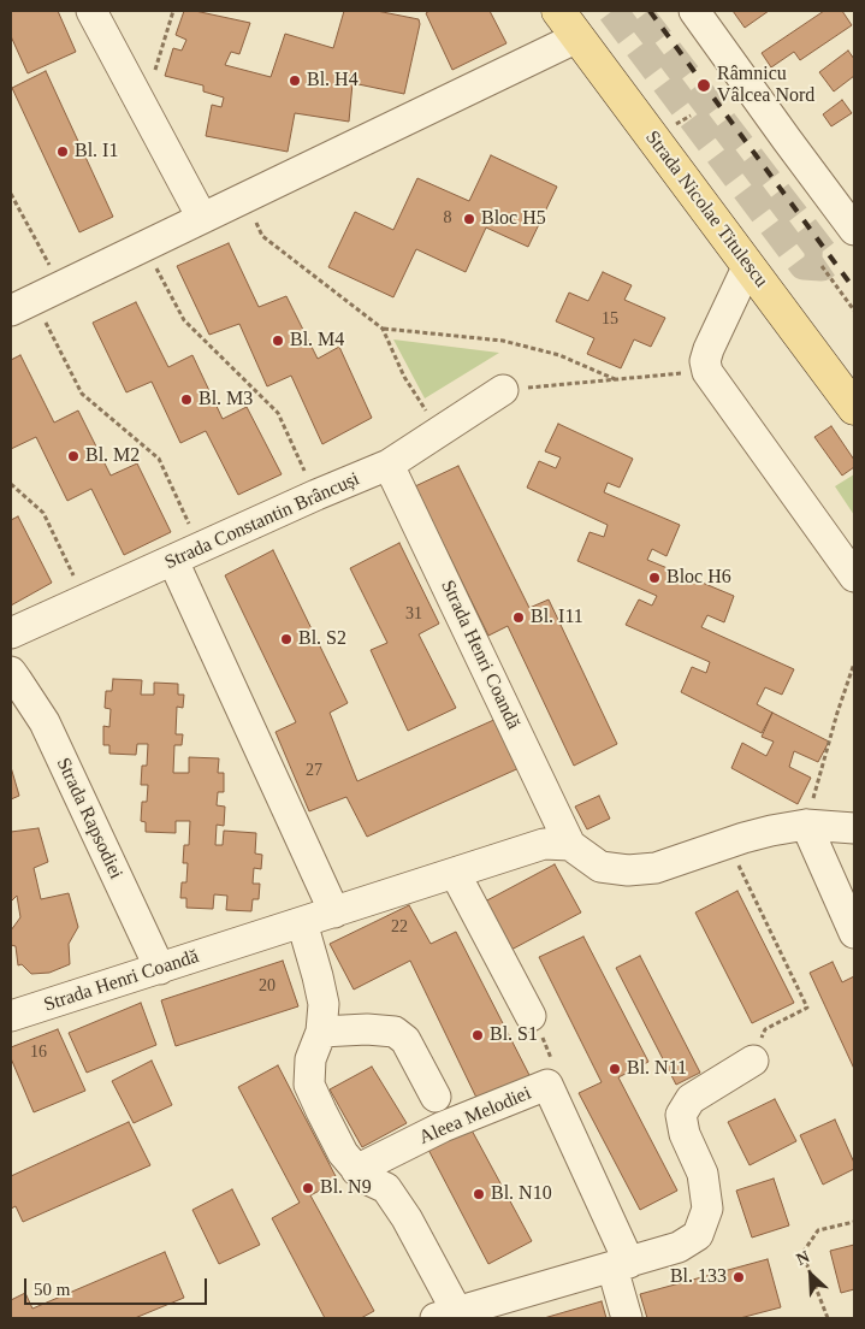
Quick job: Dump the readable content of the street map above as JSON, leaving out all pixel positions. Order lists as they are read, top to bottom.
{
  "streets": {
    "main road": ["Strada Nicolae Titulescu"],
    "street": [
      "Strada Constantin Brâncuși",
      "Strada Henri Coandă",
      "Strada Rapsodiei",
      "Aleea Melodiei"
    ]
  },
  "crossings": [
    ["Strada Constantin Brâncuși", "Strada Henri Coandă"],
    ["Strada Henri Coandă", "Strada Rapsodiei"]
  ],
  "places": [
    "Bl. H4",
    "Râmnicu Vâlcea Nord",
    "Bl. I1",
    "Bloc H5",
    "Bl. M4",
    "Bl. M3",
    "Bl. M2",
    "Bloc H6",
    "Bl. I11",
    "Bl. S2",
    "Bl. S1",
    "Bl. N11",
    "Bl. N9",
    "Bl. N10",
    "Bl. 133"
  ],
  "house_numbers": [
    "8",
    "15",
    "31",
    "27",
    "22",
    "20",
    "16"
  ],
  "scale_bar": "50 m",
  "north": "top left"
}
